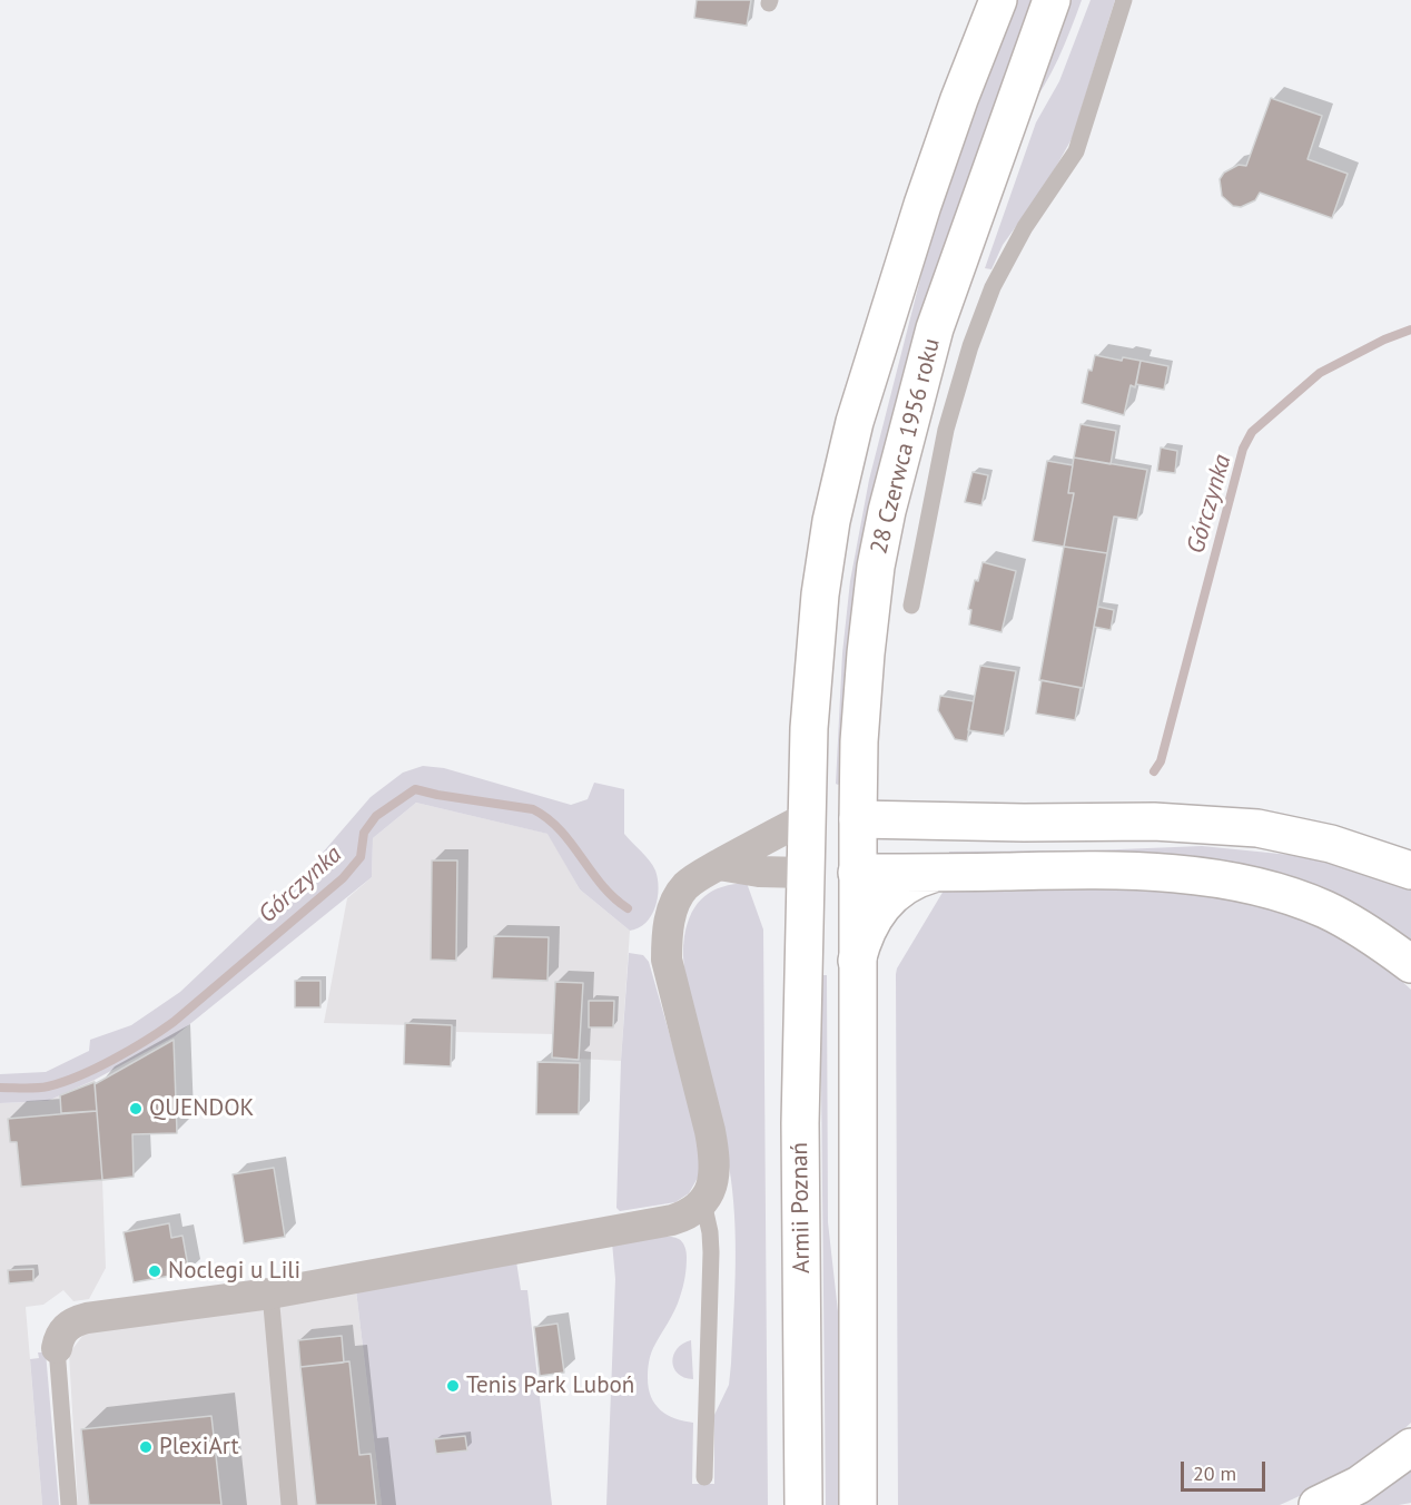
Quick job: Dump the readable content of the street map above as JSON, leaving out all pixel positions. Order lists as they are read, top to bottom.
{
  "streets": {
    "main road": ["28 Czerwca 1956 roku", "Armii Poznań"]
  },
  "water": ["Górczynka"],
  "places": [
    "QUENDOK",
    "Noclegi u Lili",
    "Tenis Park Luboń",
    "PlexiArt"
  ],
  "scale_bar": "20 m"
}
